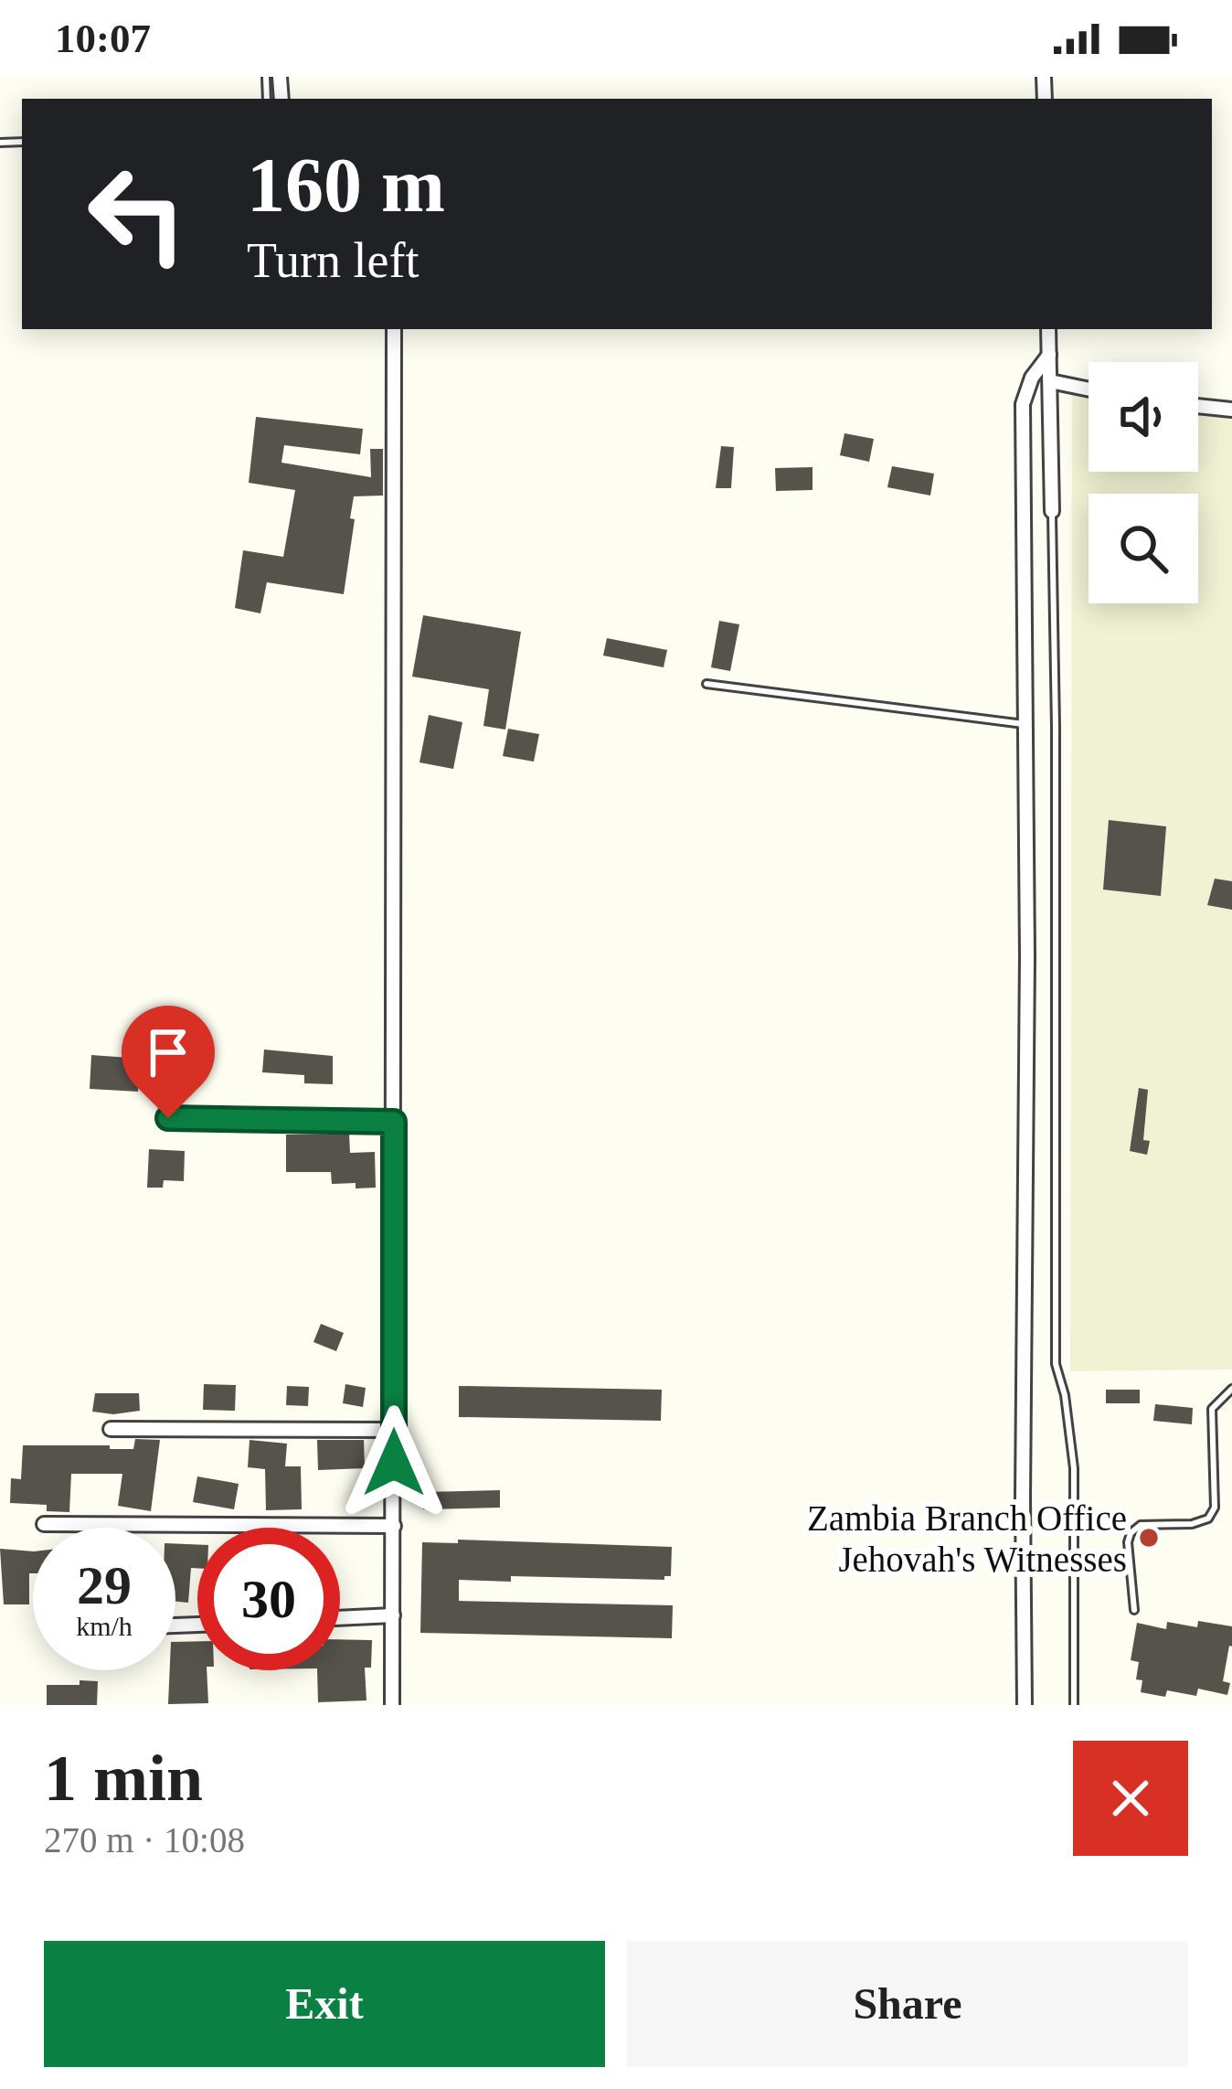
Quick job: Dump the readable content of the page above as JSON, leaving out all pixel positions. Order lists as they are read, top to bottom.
{
  "places": ["Zambia Branch Office Jehovah's Witnesses"],
  "page": {
    "status": "10:07",
    "turn": ["160 m", "Turn left"],
    "speed": "29 km/h",
    "limit": "30",
    "heading": ["1 min", "270 m · 10:08"],
    "buttons": ["Exit", "Share"]
  }
}
